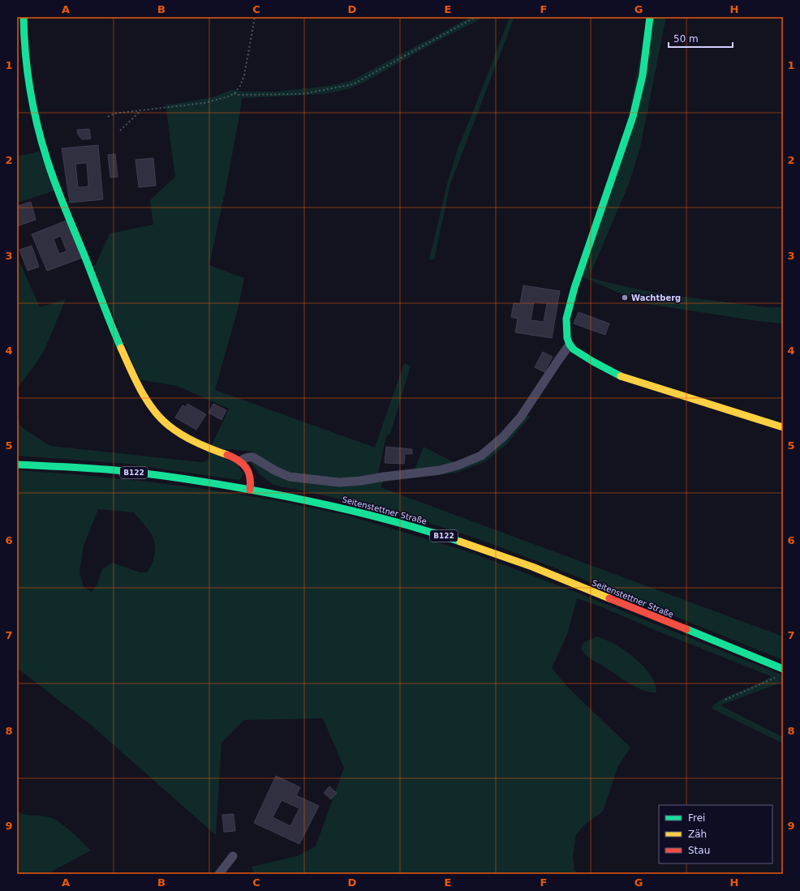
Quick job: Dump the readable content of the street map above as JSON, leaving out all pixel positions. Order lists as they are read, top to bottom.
{
  "streets": {
    "street": ["B122", "Seitenstettner Straße"]
  },
  "places": ["Wachtberg"],
  "legend": ["Frei", "Zäh", "Stau"],
  "scale_bar": "50 m",
  "grid": {
    "columns": [
      "A",
      "B",
      "C",
      "D",
      "E",
      "F",
      "G",
      "H"
    ],
    "rows": [
      "1",
      "2",
      "3",
      "4",
      "5",
      "6",
      "7",
      "8",
      "9"
    ]
  }
}
